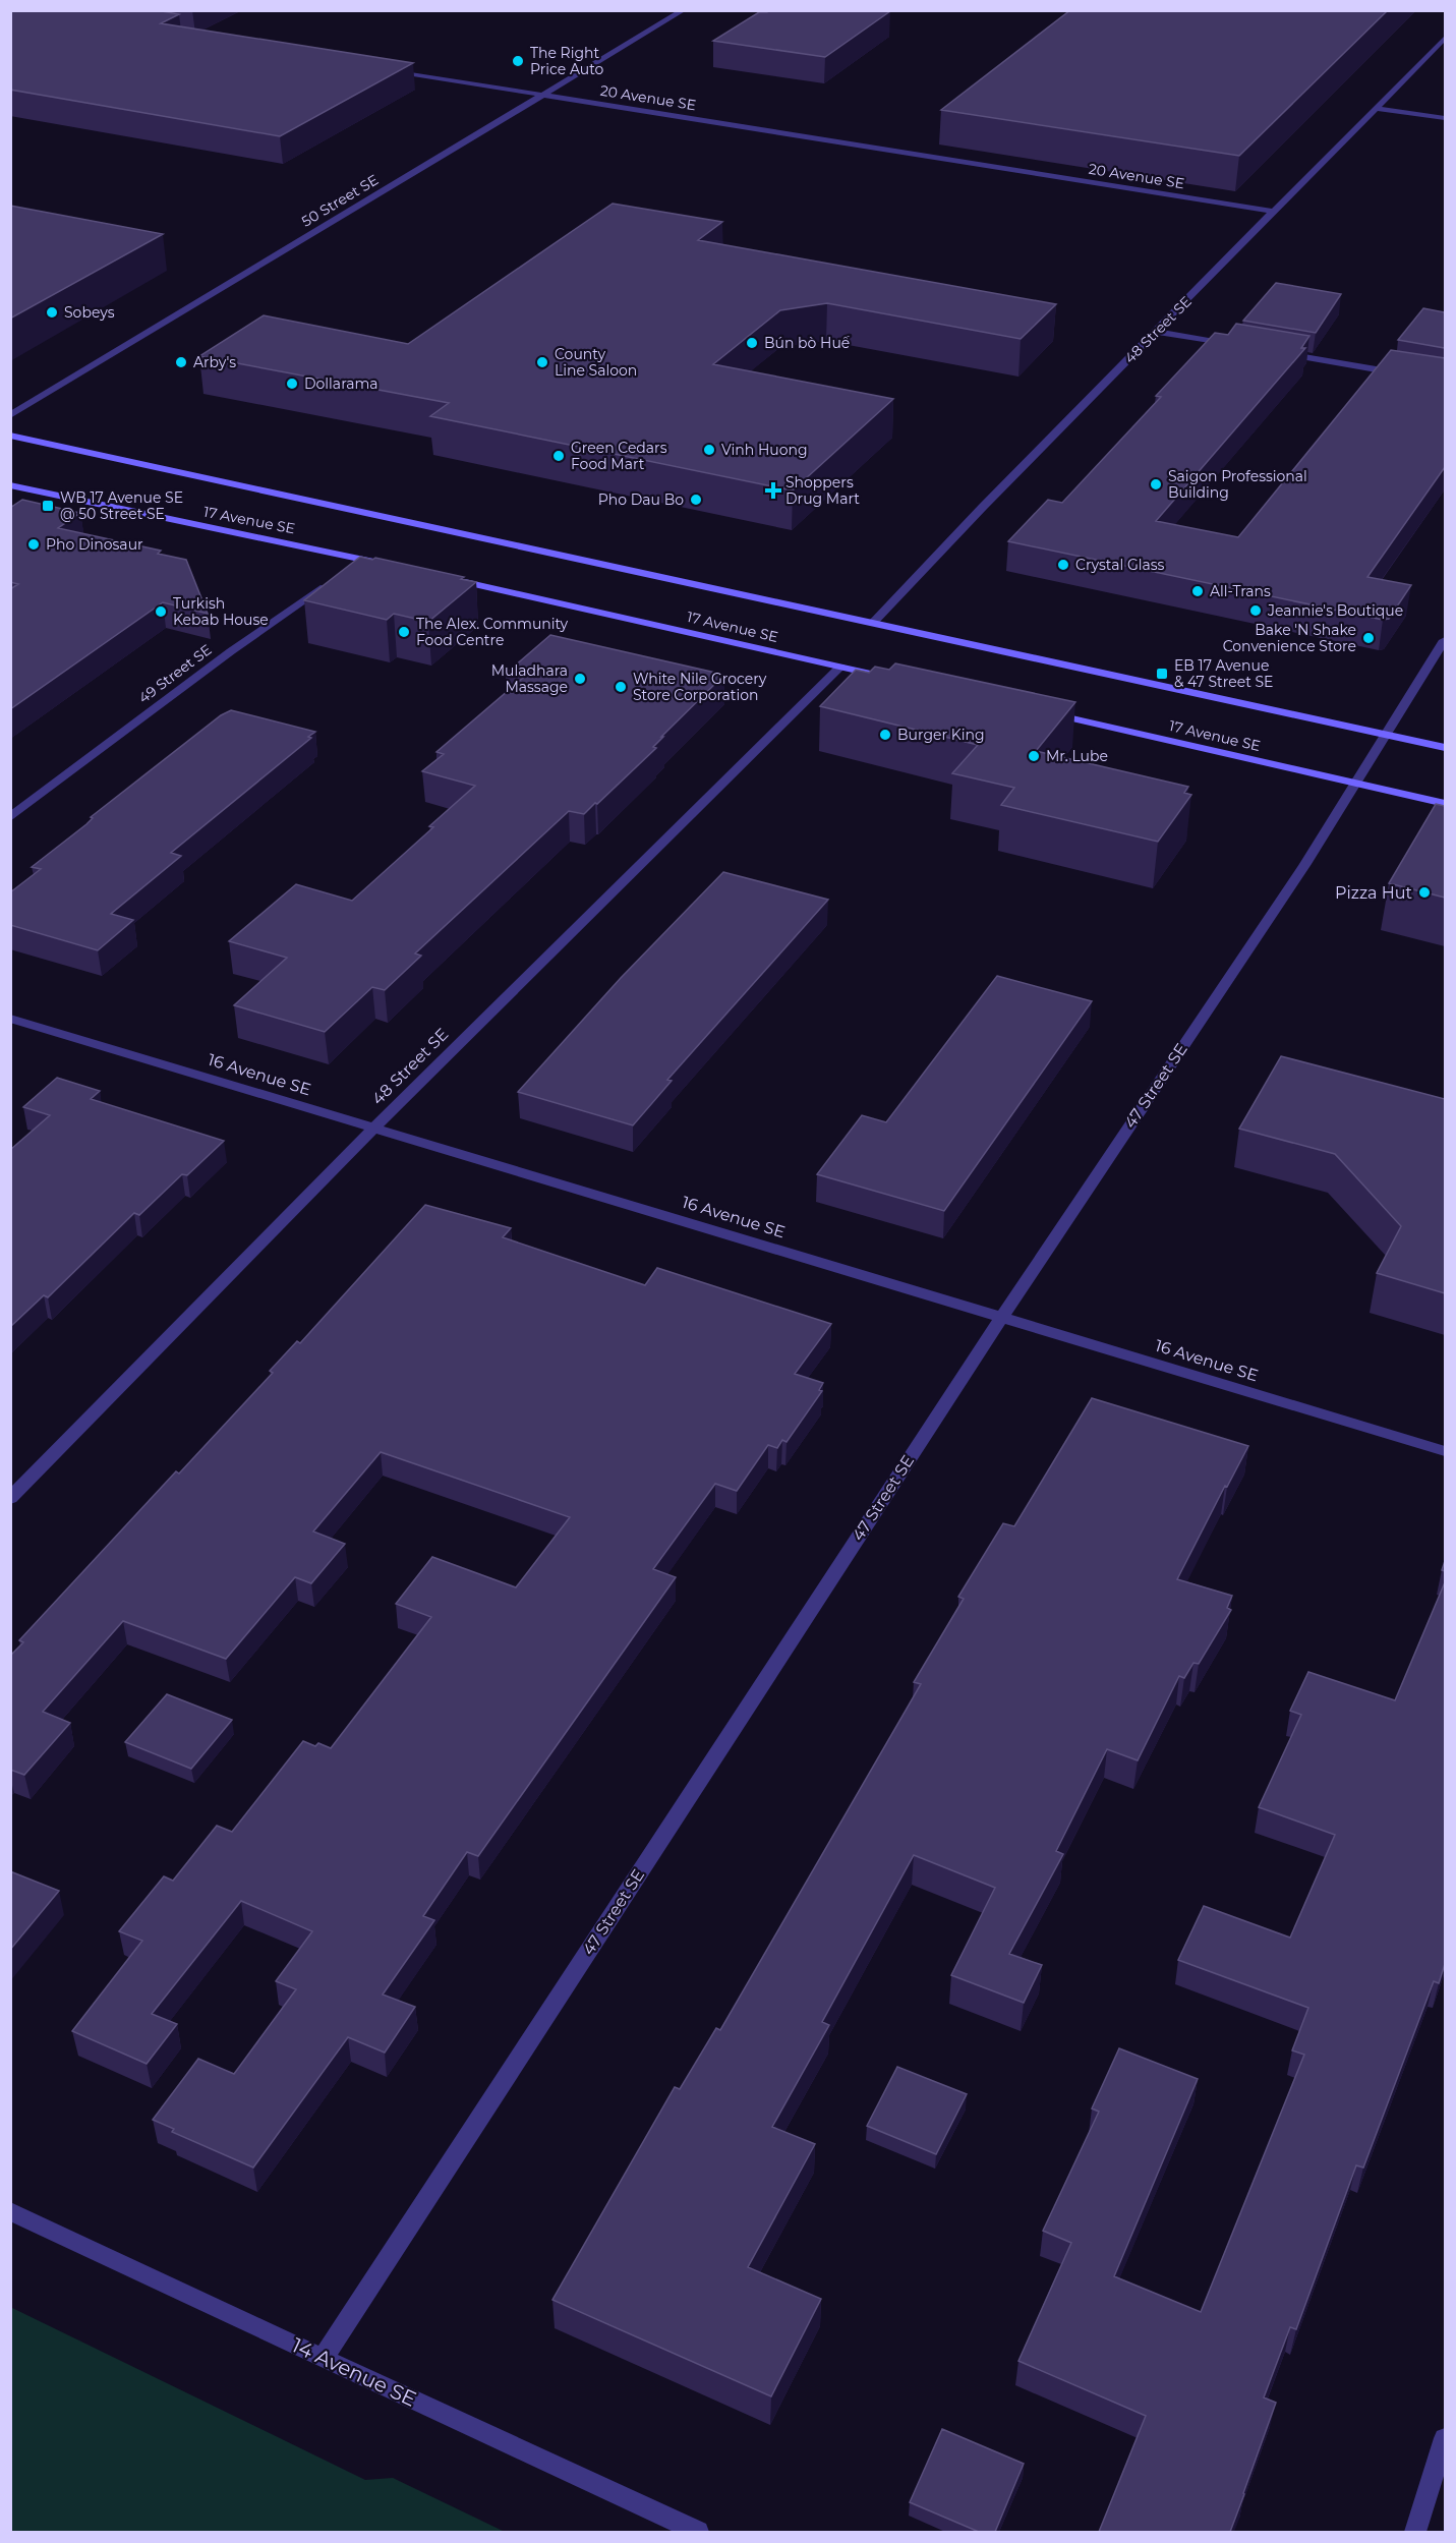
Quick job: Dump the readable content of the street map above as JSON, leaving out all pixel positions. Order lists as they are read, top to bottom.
{
  "streets": {
    "main road": ["17 Avenue SE"],
    "street": [
      "20 Avenue SE",
      "50 Street SE",
      "48 Street SE",
      "49 Street SE",
      "16 Avenue SE",
      "47 Street SE",
      "14 Avenue SE"
    ]
  },
  "crossings": [
    ["20 Avenue SE", "50 Street SE"],
    ["20 Avenue SE", "48 Street SE"],
    ["48 Street SE", "17 Avenue SE"],
    ["48 Street SE", "16 Avenue SE"],
    ["17 Avenue SE", "47 Street SE"],
    ["16 Avenue SE", "47 Street SE"],
    ["47 Street SE", "14 Avenue SE"]
  ],
  "places": {
    "other": [
      "The Right Price Auto",
      "Sobeys",
      "Bún bò Huế",
      "Arby's",
      "County Line Saloon",
      "Dollarama",
      "Vinh Huong",
      "Green Cedars Food Mart",
      "Saigon Professional Building",
      "Pho Dau Bo",
      "Pho Dinosaur",
      "Crystal Glass",
      "All-Trans",
      "Jeannie's Boutique",
      "Turkish Kebab House",
      "The Alex. Community Food Centre",
      "Bake 'N Shake Convenience Store",
      "Muladhara Massage",
      "White Nile Grocery Store Corporation",
      "Burger King",
      "Mr. Lube",
      "Pizza Hut"
    ],
    "health": ["Shoppers Drug Mart"],
    "transit": ["WB 17 Avenue SE @ 50 Street SE", "EB 17 Avenue & 47 Street SE"]
  }
}
